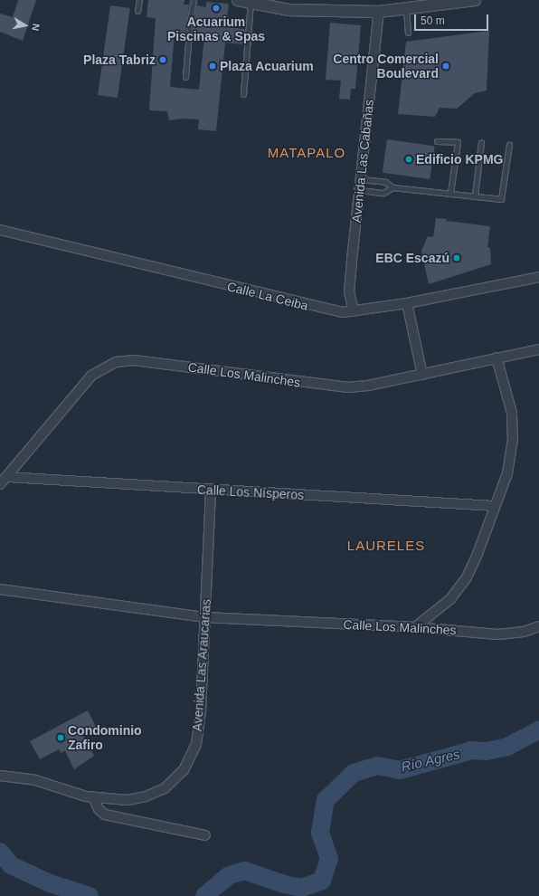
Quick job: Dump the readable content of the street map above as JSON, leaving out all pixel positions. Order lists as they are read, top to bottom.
{
  "streets": {
    "street": [
      "Avenida Las Cabañas",
      "Calle La Ceiba",
      "Calle Los Malinches",
      "Calle Los Nísperos",
      "Avenida Las Araucarias"
    ]
  },
  "crossings": [
    ["Avenida Las Cabañas", "Calle La Ceiba"],
    ["Calle Los Malinches", "Calle Los Nísperos"],
    ["Calle Los Malinches", "Avenida Las Araucarias"],
    ["Calle Los Nísperos", "Avenida Las Araucarias"]
  ],
  "districts": ["MATAPALO", "LAURELES"],
  "water": ["Río Agres"],
  "places": [
    "Acuarium Piscinas & Spas",
    "Plaza Tabriz",
    "Plaza Acuarium",
    "Centro Comercial Boulevard",
    "Edificio KPMG",
    "EBC Escazú",
    "Condominio Zafiro"
  ],
  "scale_bar": "50 m",
  "north": "right"
}
